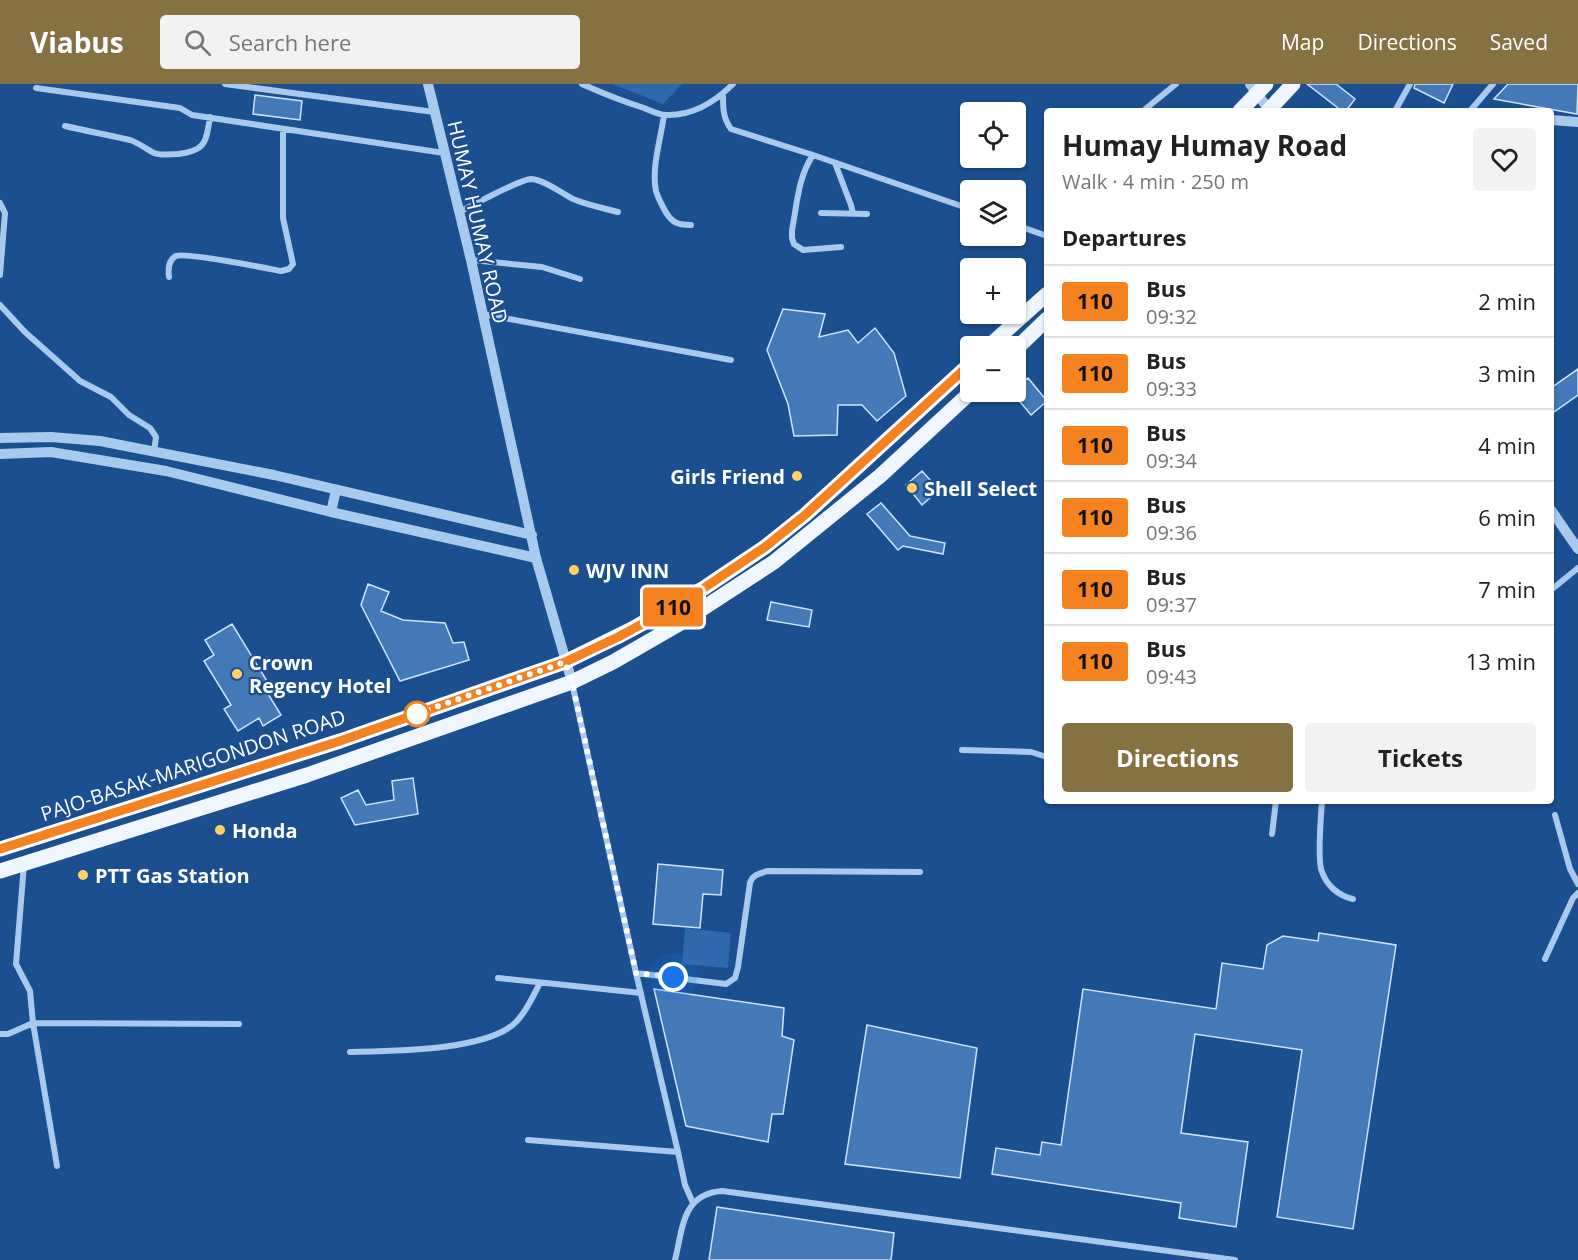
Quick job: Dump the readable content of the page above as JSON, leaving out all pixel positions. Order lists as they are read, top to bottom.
{
  "streets": {
    "main road": ["PAJO-BASAK-MARIGONDON ROAD"],
    "street": ["HUMAY HUMAY ROAD"]
  },
  "crossings": [
    ["HUMAY HUMAY ROAD", "PAJO-BASAK-MARIGONDON ROAD"]
  ],
  "places": [
    "Girls Friend",
    "Shell Select",
    "WJV INN",
    "Crown Regency Hotel",
    "Honda",
    "PTT Gas Station"
  ],
  "lines": ["bus line 110"],
  "page": {
    "header": "Viabus",
    "search": "Search here",
    "nav": ["Map", "Directions", "Saved"],
    "on_map": "110",
    "map_buttons": ["+", "−"],
    "heading": [
      ["Humay Humay Road", "Walk · 4 min · 250 m"],
      "Departures"
    ],
    "list": [
      {
        "mark": "110",
        "name": "Bus",
        "note": "09:32",
        "value": "2 min"
      },
      {
        "mark": "110",
        "name": "Bus",
        "note": "09:33",
        "value": "3 min"
      },
      {
        "mark": "110",
        "name": "Bus",
        "note": "09:34",
        "value": "4 min"
      },
      {
        "mark": "110",
        "name": "Bus",
        "note": "09:36",
        "value": "6 min"
      },
      {
        "mark": "110",
        "name": "Bus",
        "note": "09:37",
        "value": "7 min"
      },
      {
        "mark": "110",
        "name": "Bus",
        "note": "09:43",
        "value": "13 min"
      }
    ],
    "buttons": ["Directions", "Tickets"]
  }
}
